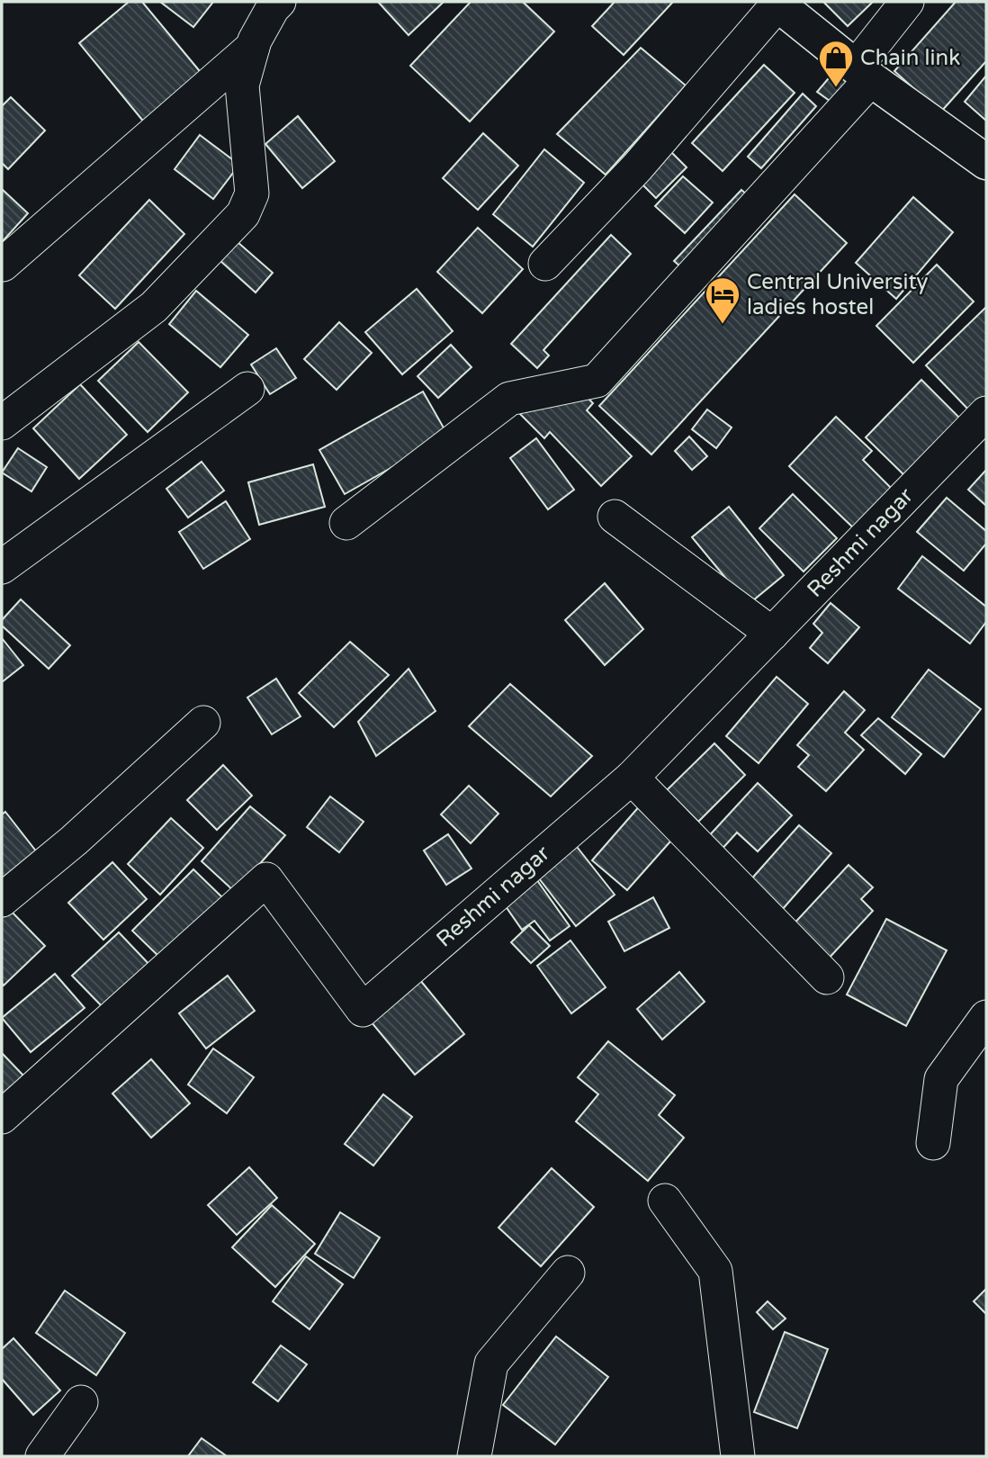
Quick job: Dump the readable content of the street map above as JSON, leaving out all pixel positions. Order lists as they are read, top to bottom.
{
  "streets": {
    "street": ["Reshmi nagar"]
  },
  "places": {
    "shop": ["Chain link"],
    "hotel": ["Central University ladies hostel"]
  }
}
